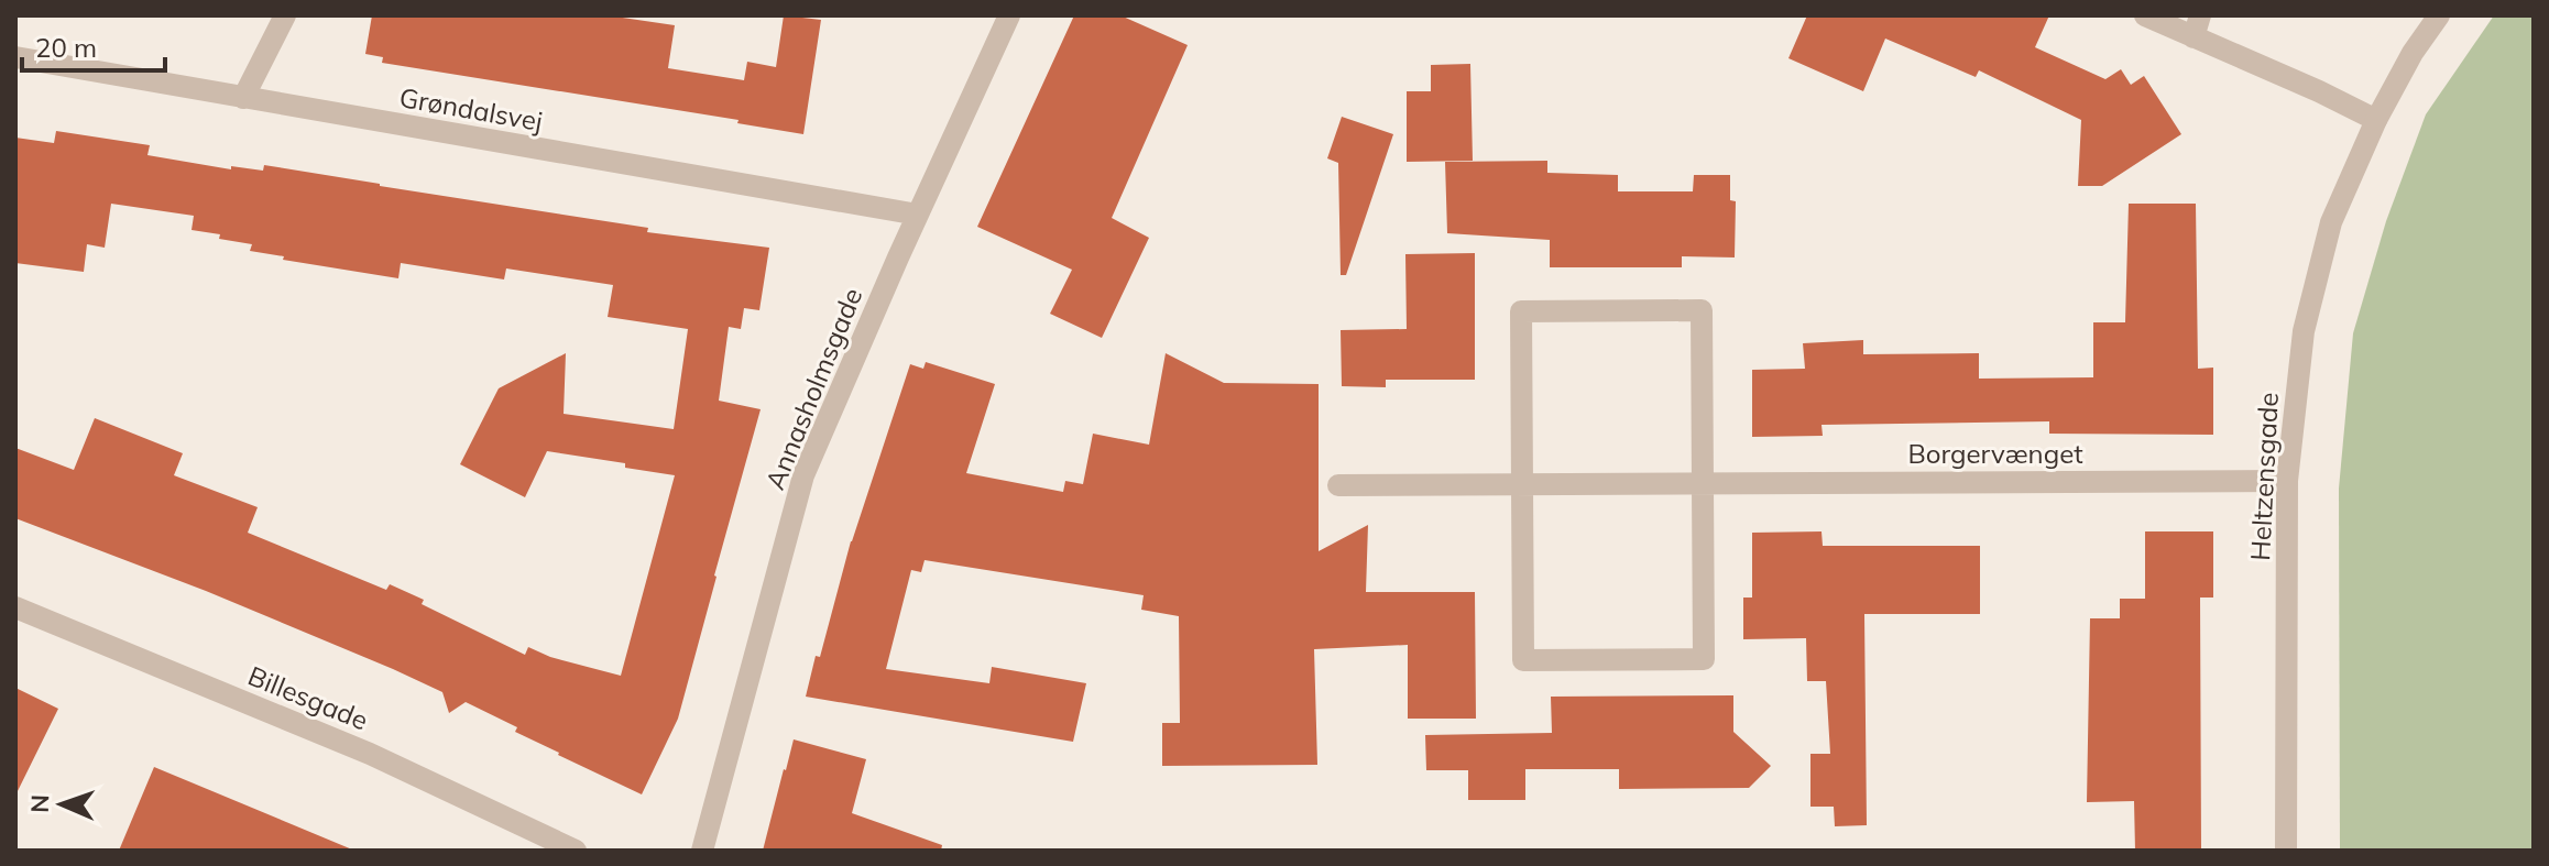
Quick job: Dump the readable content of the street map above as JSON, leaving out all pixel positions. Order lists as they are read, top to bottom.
{
  "streets": {
    "street": [
      "Grøndalsvej",
      "Annasholmsgade",
      "Borgervænget",
      "Heltzensgade",
      "Billesgade"
    ]
  },
  "crossings": [
    ["Grøndalsvej", "Annasholmsgade"],
    ["Borgervænget", "Heltzensgade"]
  ],
  "scale_bar": "20 m",
  "north": "left"
}
